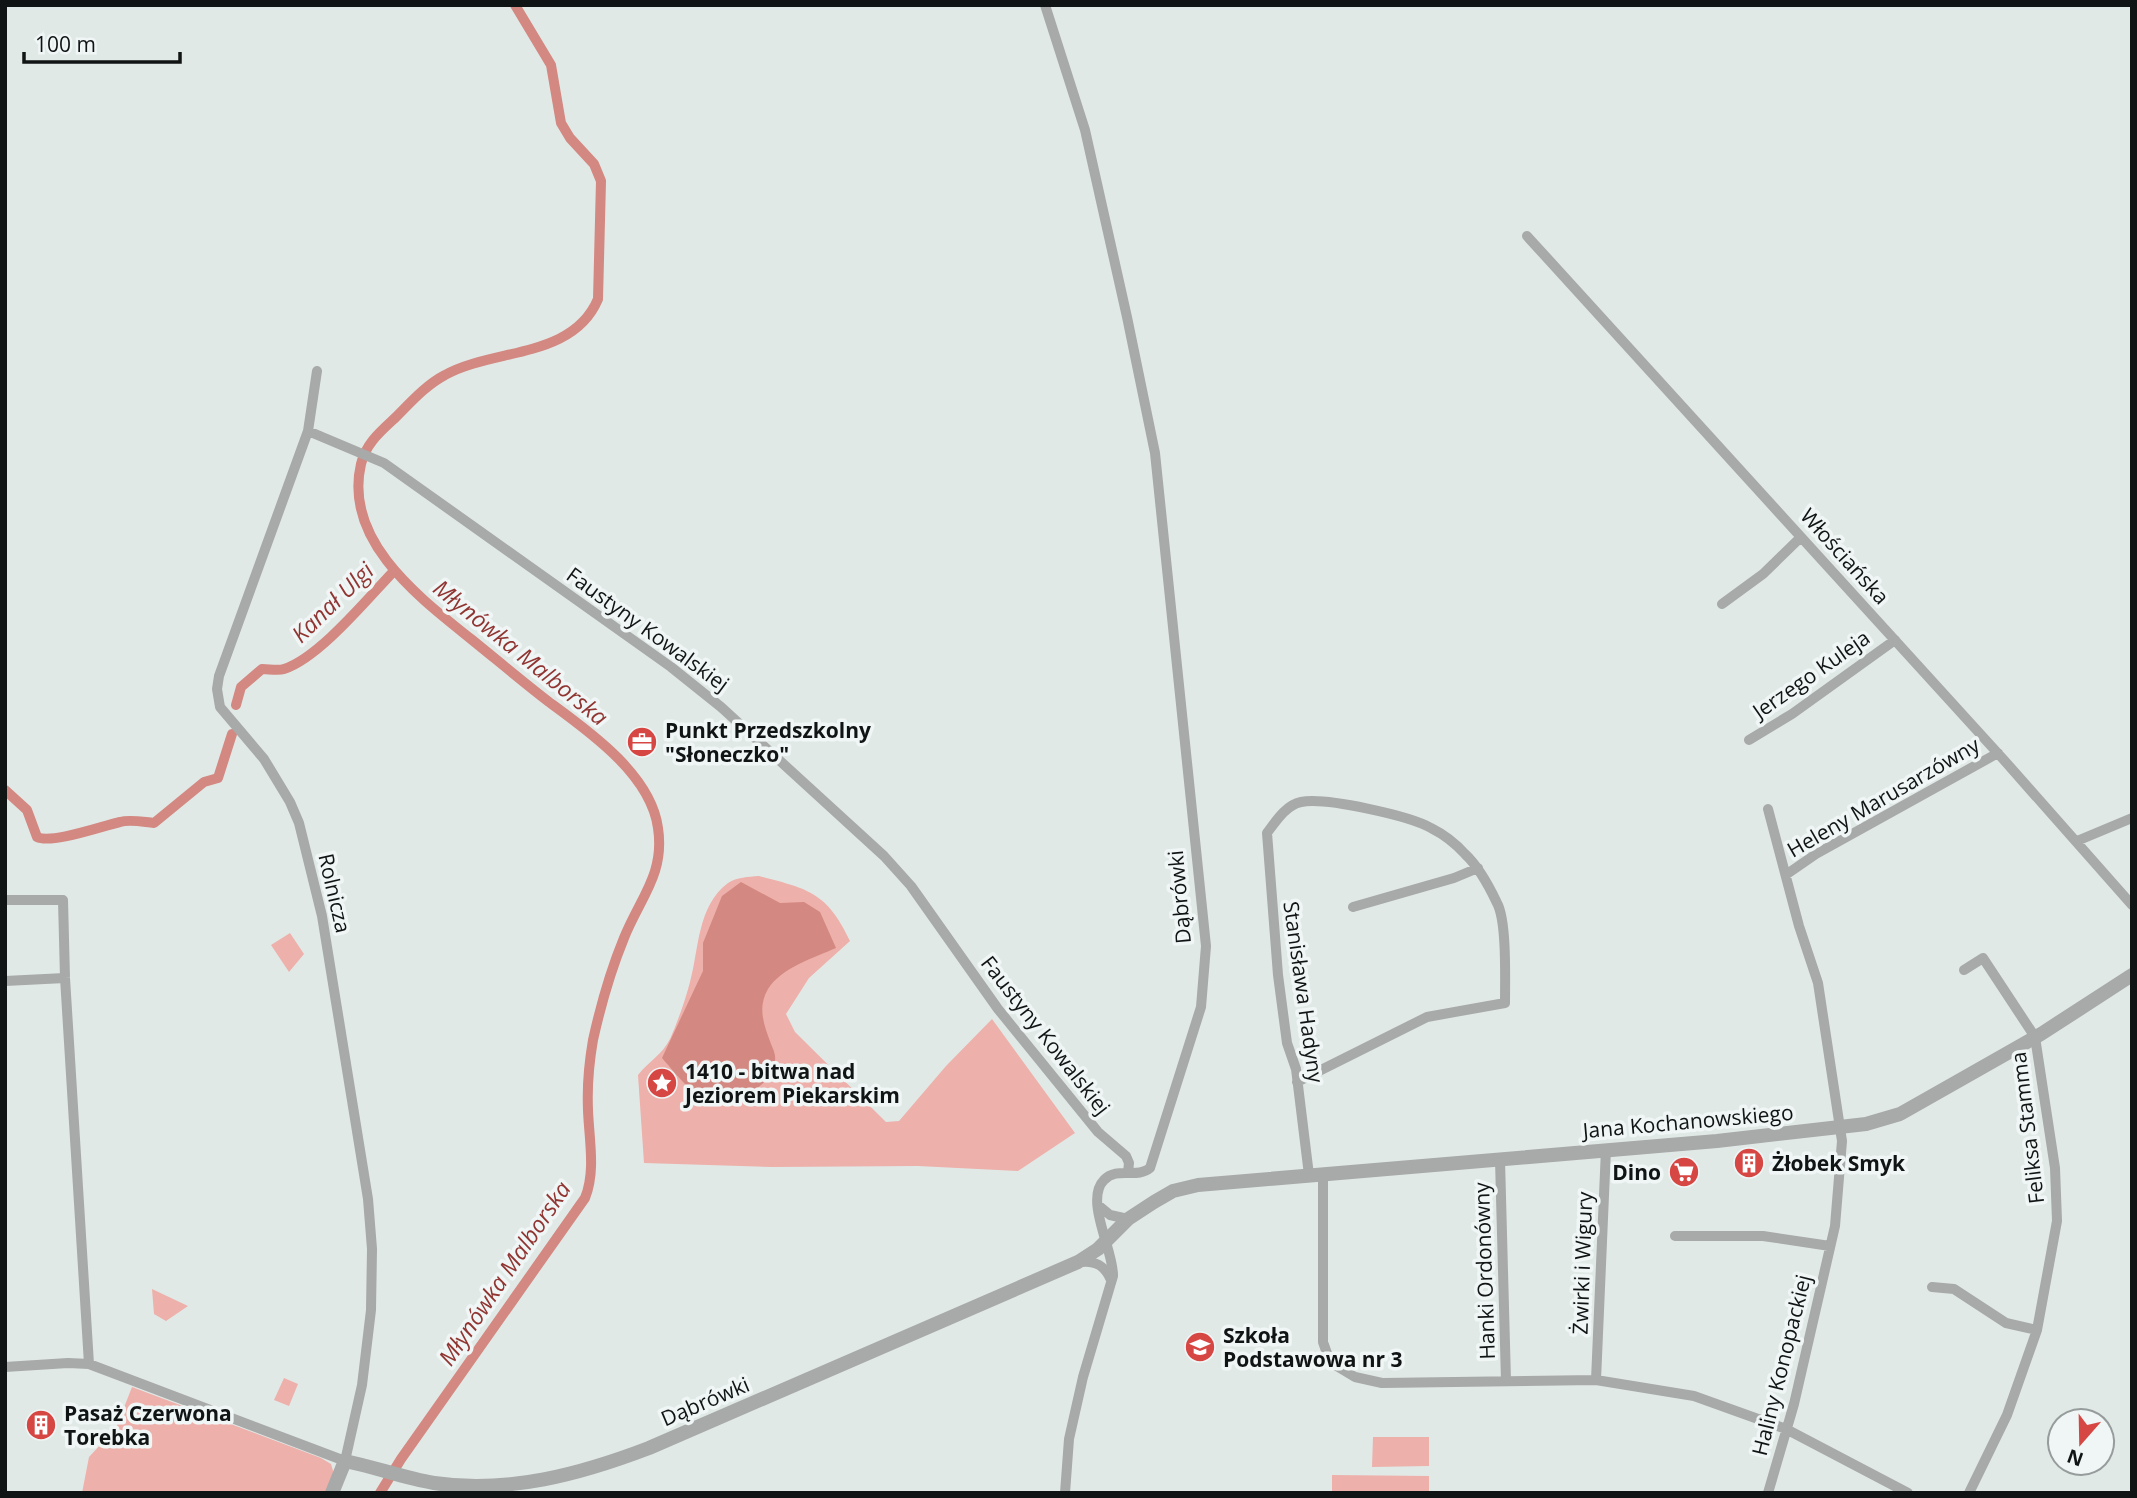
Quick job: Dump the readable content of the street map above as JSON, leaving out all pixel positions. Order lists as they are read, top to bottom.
{
  "streets": {
    "street": [
      "Włościańska",
      "Faustyny Kowalskiej",
      "Jerzego Kuleja",
      "Heleny Marusarzówny",
      "Rolnicza",
      "Dąbrówki",
      "Stanisława Hadyny",
      "Jana Kochanowskiego",
      "Feliksa Stamma",
      "Żwirki i Wigury",
      "Hanki Ordonówny",
      "Haliny Konopackiej"
    ]
  },
  "crossings": [
    ["Włościańska", "Jerzego Kuleja"],
    ["Włościańska", "Heleny Marusarzówny"],
    ["Faustyny Kowalskiej", "Rolnicza"],
    ["Faustyny Kowalskiej", "Dąbrówki"],
    ["Heleny Marusarzówny", "Haliny Konopackiej"],
    ["Rolnicza", "Dąbrówki"],
    ["Dąbrówki", "Jana Kochanowskiego"],
    ["Stanisława Hadyny", "Jana Kochanowskiego"],
    ["Stanisława Hadyny", "Żwirki i Wigury"],
    ["Stanisława Hadyny", "Hanki Ordonówny"],
    ["Stanisława Hadyny", "Haliny Konopackiej"],
    ["Jana Kochanowskiego", "Feliksa Stamma"],
    ["Jana Kochanowskiego", "Żwirki i Wigury"],
    ["Jana Kochanowskiego", "Hanki Ordonówny"],
    ["Jana Kochanowskiego", "Haliny Konopackiej"]
  ],
  "water": ["Kanał Ulgi", "Młynówka Malborska"],
  "places": {
    "office": ["Punkt Przedszkolny \"Słoneczko\""],
    "place": ["1410 - bitwa nad Jeziorem Piekarskim"],
    "building": ["Żłobek Smyk", "Pasaż Czerwona Torebka"],
    "supermarket": ["Dino"],
    "school or university": ["Szkoła Podstawowa nr 3"]
  },
  "scale_bar": "100 m",
  "north": "bottom"
}
